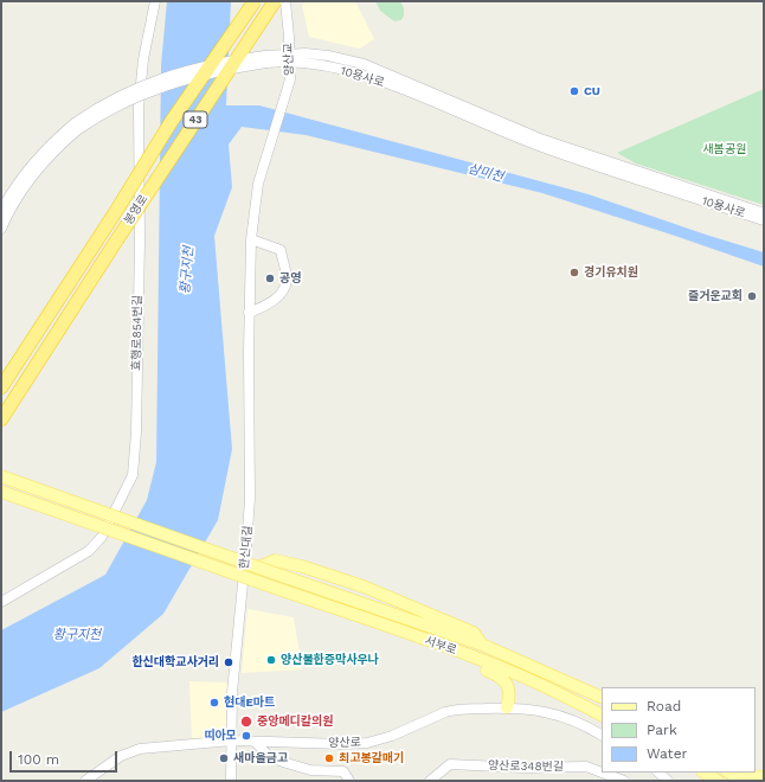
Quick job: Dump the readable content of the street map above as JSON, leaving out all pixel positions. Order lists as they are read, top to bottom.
{
  "streets": {
    "highway": ["43", "봉영로"],
    "main road": ["서부로"],
    "street": [
      "양산교",
      "10용사로",
      "효행로854번길",
      "한신대길",
      "양산로",
      "양산로348번길"
    ]
  },
  "crossings": [
    ["양산교", "10용사로"],
    ["양산교", "한신대길"],
    ["한신대길", "양산로"]
  ],
  "water": ["삼미천", "황구지천"],
  "parks": ["새봄공원"],
  "places": [
    "CU",
    "경기유치원",
    "공영",
    "즐거운교회",
    "양산불한증막사우나",
    "한신대학교사거리",
    "현대E마트",
    "중앙메디칼의원",
    "띠아모",
    "새마을금고",
    "최고봉갈매기"
  ],
  "legend": ["Road", "Park", "Water"],
  "scale_bar": "100 m"
}
